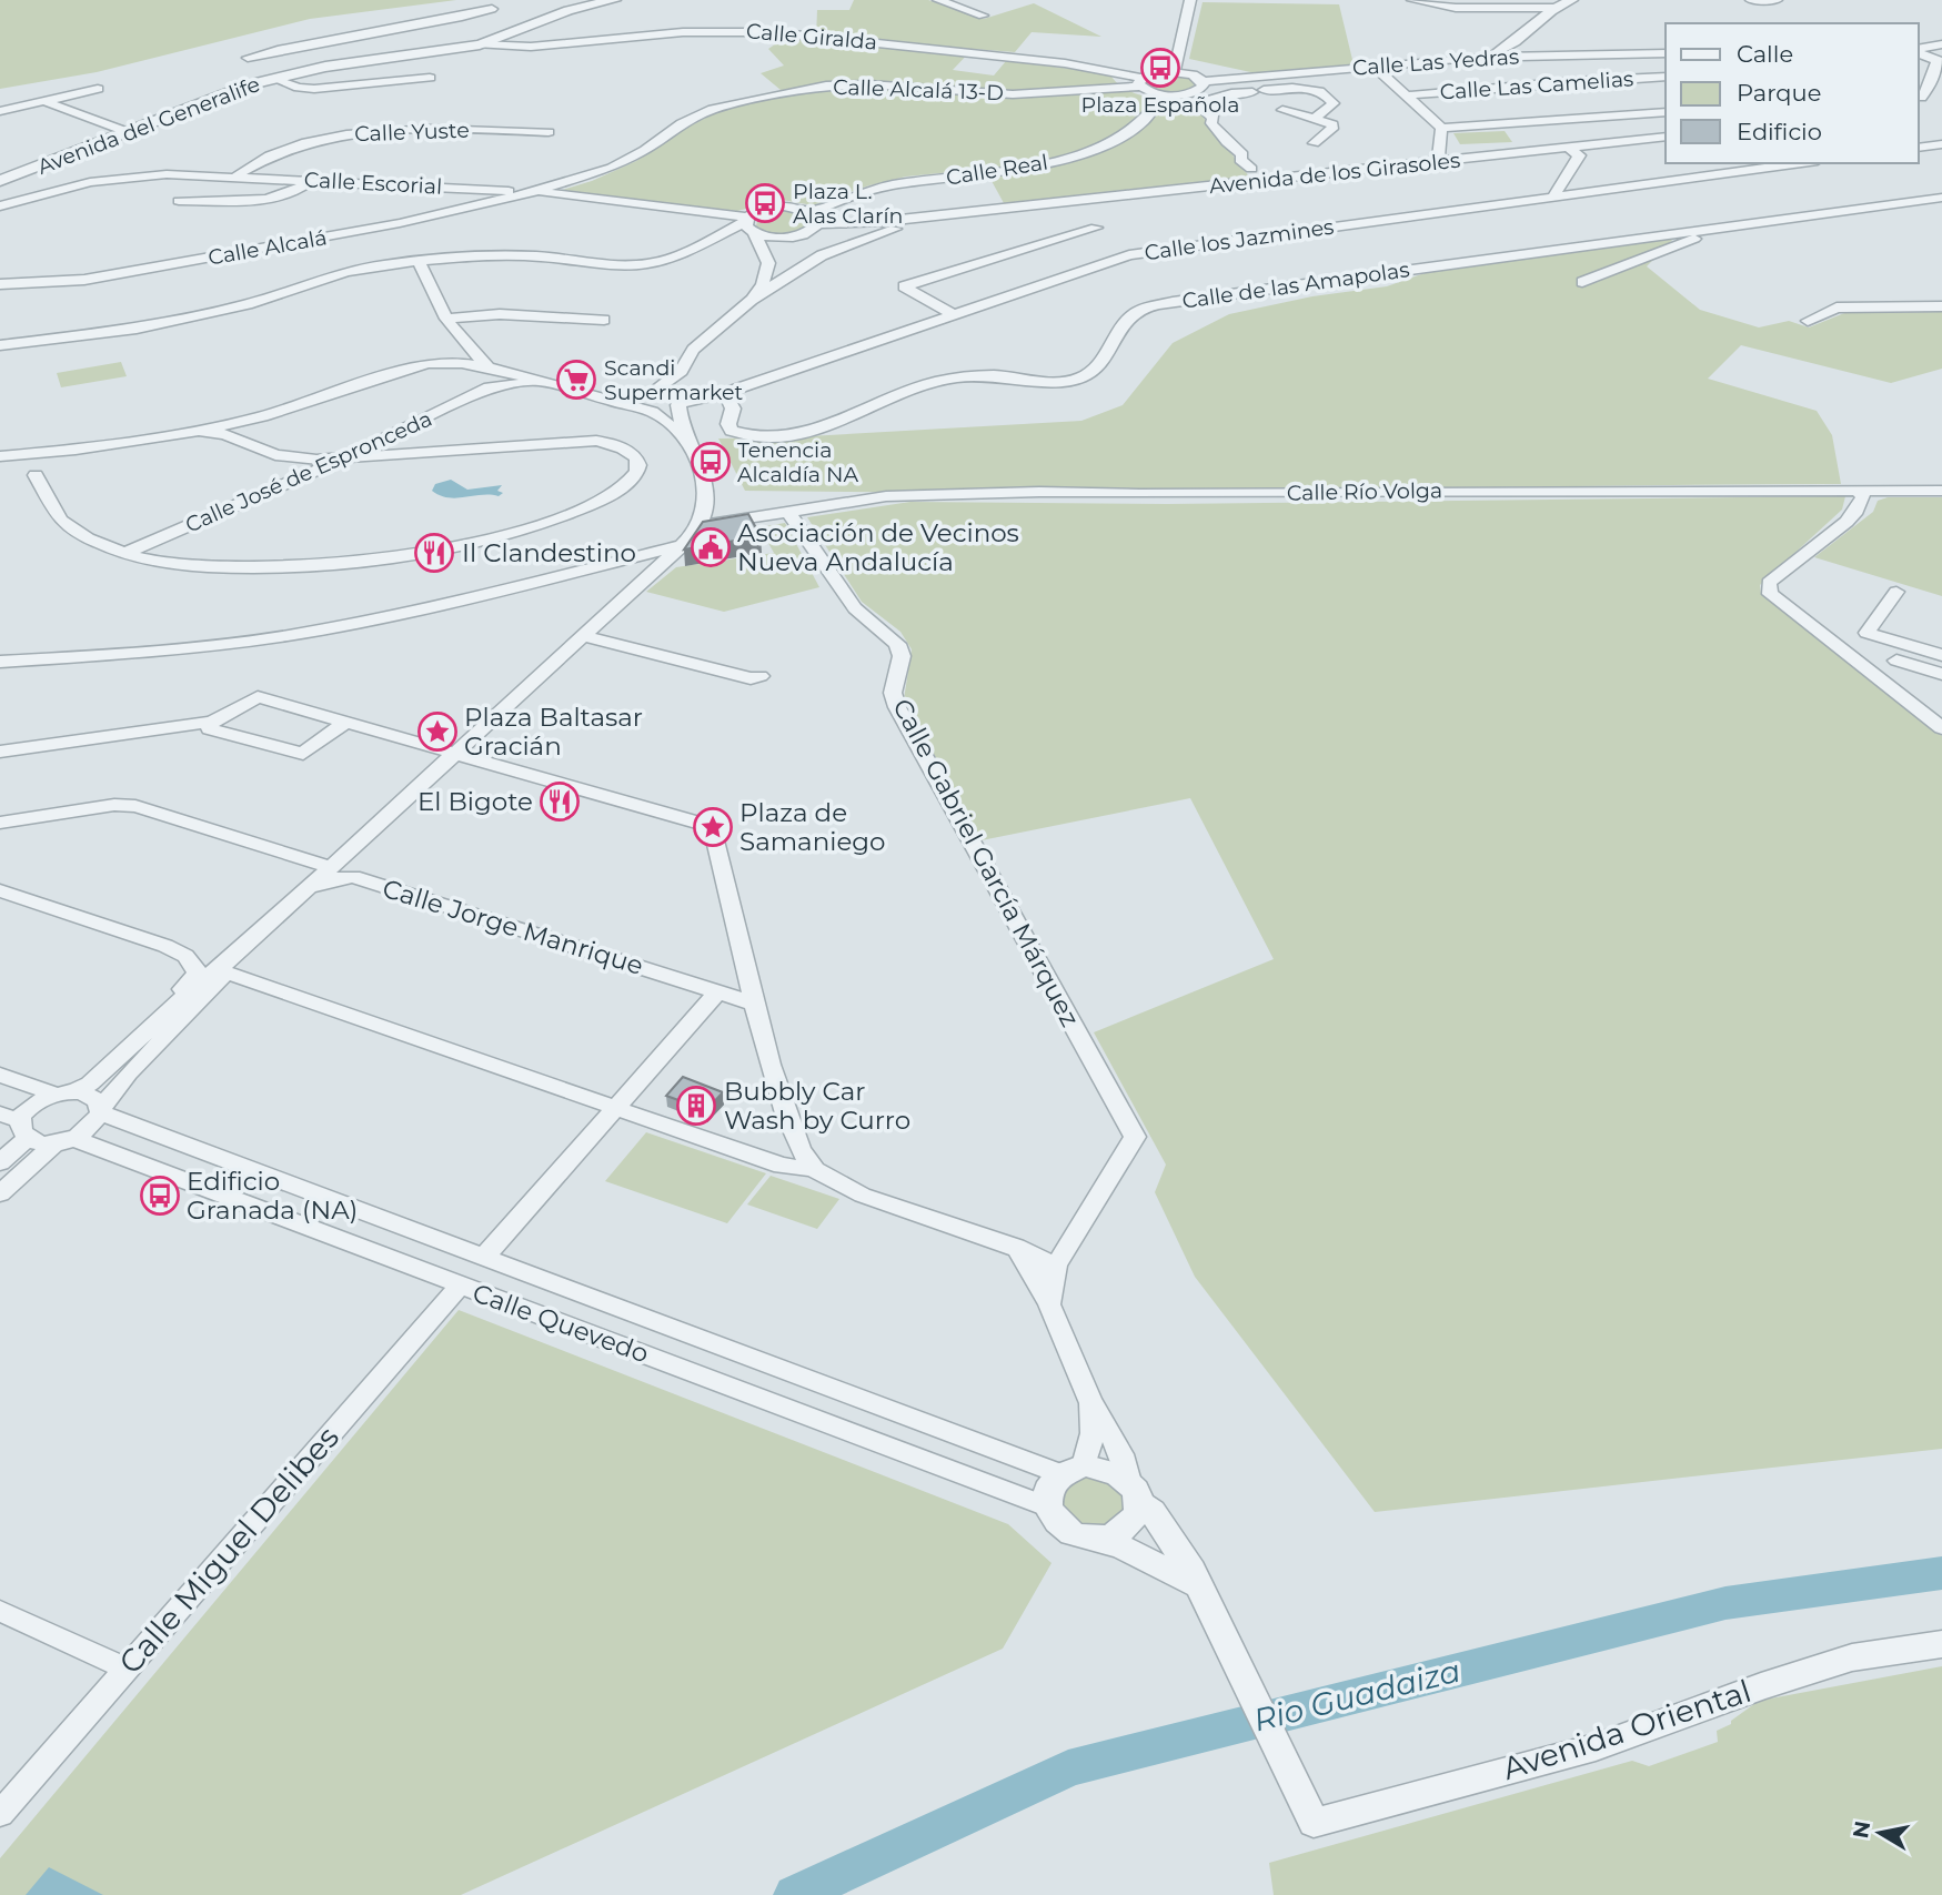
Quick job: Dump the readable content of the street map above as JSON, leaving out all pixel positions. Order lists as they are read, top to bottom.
{
  "streets": {
    "street": [
      "Calle Giralda",
      "Calle Las Yedras",
      "Calle Las Camelias",
      "Calle Alcalá 13-D",
      "Avenida del Generalife",
      "Calle Yuste",
      "Calle Real",
      "Avenida de los Girasoles",
      "Calle Escorial",
      "Calle los Jazmines",
      "Calle Alcalá",
      "Calle de las Amapolas",
      "Calle José de Espronceda",
      "Calle Río Volga",
      "Calle Gabriel García Márquez",
      "Calle Jorge Manrique",
      "Calle Quevedo",
      "Calle Miguel Delibes",
      "Avenida Oriental"
    ]
  },
  "crossings": [
    ["Calle Giralda", "Calle Alcalá 13-D"],
    ["Calle Giralda", "Avenida del Generalife"],
    ["Calle Las Yedras", "Calle Las Camelias"],
    ["Calle Las Camelias", "Avenida de los Girasoles"],
    ["Calle Alcalá 13-D", "Calle Escorial"],
    ["Calle Alcalá 13-D", "Calle Alcalá"],
    ["Calle Yuste", "Calle Escorial"],
    ["Calle Real", "Avenida de los Girasoles"],
    ["Calle Escorial", "Calle Alcalá"],
    ["Calle los Jazmines", "Calle de las Amapolas"],
    ["Calle Río Volga", "Calle Gabriel García Márquez"],
    ["Calle Quevedo", "Calle Miguel Delibes"]
  ],
  "water": ["Rio Guadaiza"],
  "places": {
    "bus stop": [
      "Plaza Española",
      "Plaza L. Alas Clarín",
      "Tenencia Alcaldía NA",
      "Edificio Granada (NA)"
    ],
    "supermarket": ["Scandi Supermarket"],
    "public building": ["Asociación de Vecinos Nueva Andalucía"],
    "restaurant": ["Il Clandestino", "El Bigote"],
    "place": ["Plaza Baltasar Gracián", "Plaza de Samaniego"],
    "building": ["Bubbly Car Wash by Curro"]
  },
  "legend": ["Calle", "Parque", "Edificio"],
  "north": "left"
}
